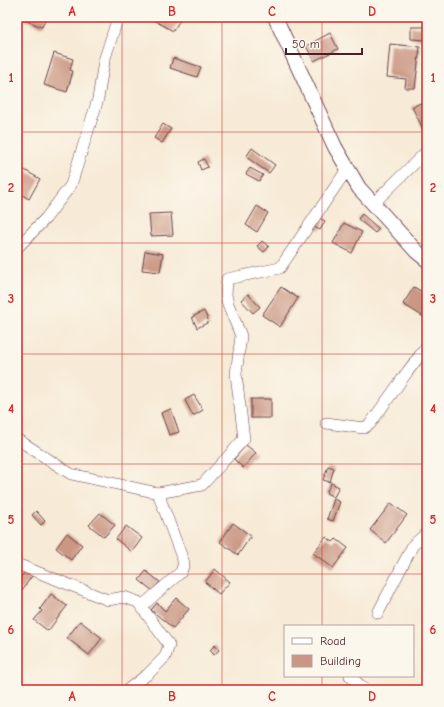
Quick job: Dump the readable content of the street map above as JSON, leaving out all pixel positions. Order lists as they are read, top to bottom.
{
  "legend": ["Road", "Building"],
  "scale_bar": "50 m",
  "grid": {
    "columns": [
      "A",
      "B",
      "C",
      "D"
    ],
    "rows": [
      "1",
      "2",
      "3",
      "4",
      "5",
      "6"
    ]
  }
}
